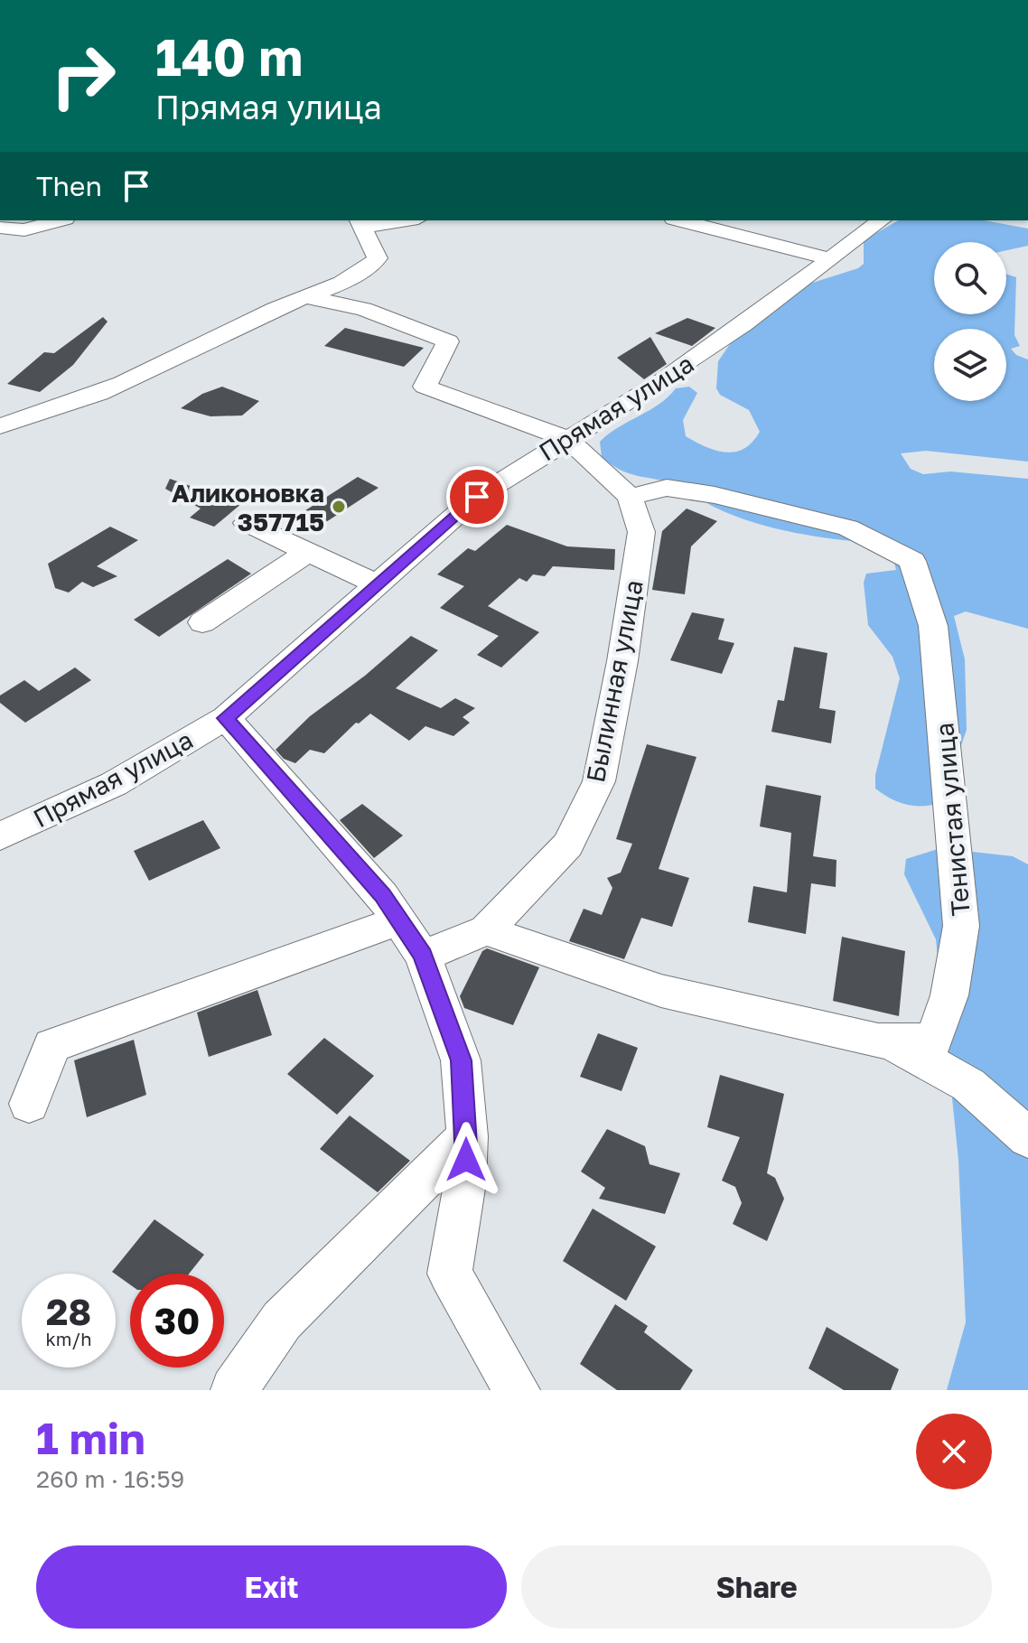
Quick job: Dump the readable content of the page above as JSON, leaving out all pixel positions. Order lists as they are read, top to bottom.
{
  "streets": {
    "street": ["Прямая улица", "Былинная улица", "Тенистая улица"]
  },
  "crossings": [
    ["Прямая улица", "Былинная улица"],
    ["Былинная улица", "Тенистая улица"]
  ],
  "places": ["Аликоновка 357715"],
  "page": {
    "turn": ["140 m", "Прямая улица"],
    "then": "Then",
    "speed": "28 km/h",
    "limit": "30",
    "heading": ["1 min", "260 m · 16:59"],
    "buttons": ["Exit", "Share"]
  }
}
